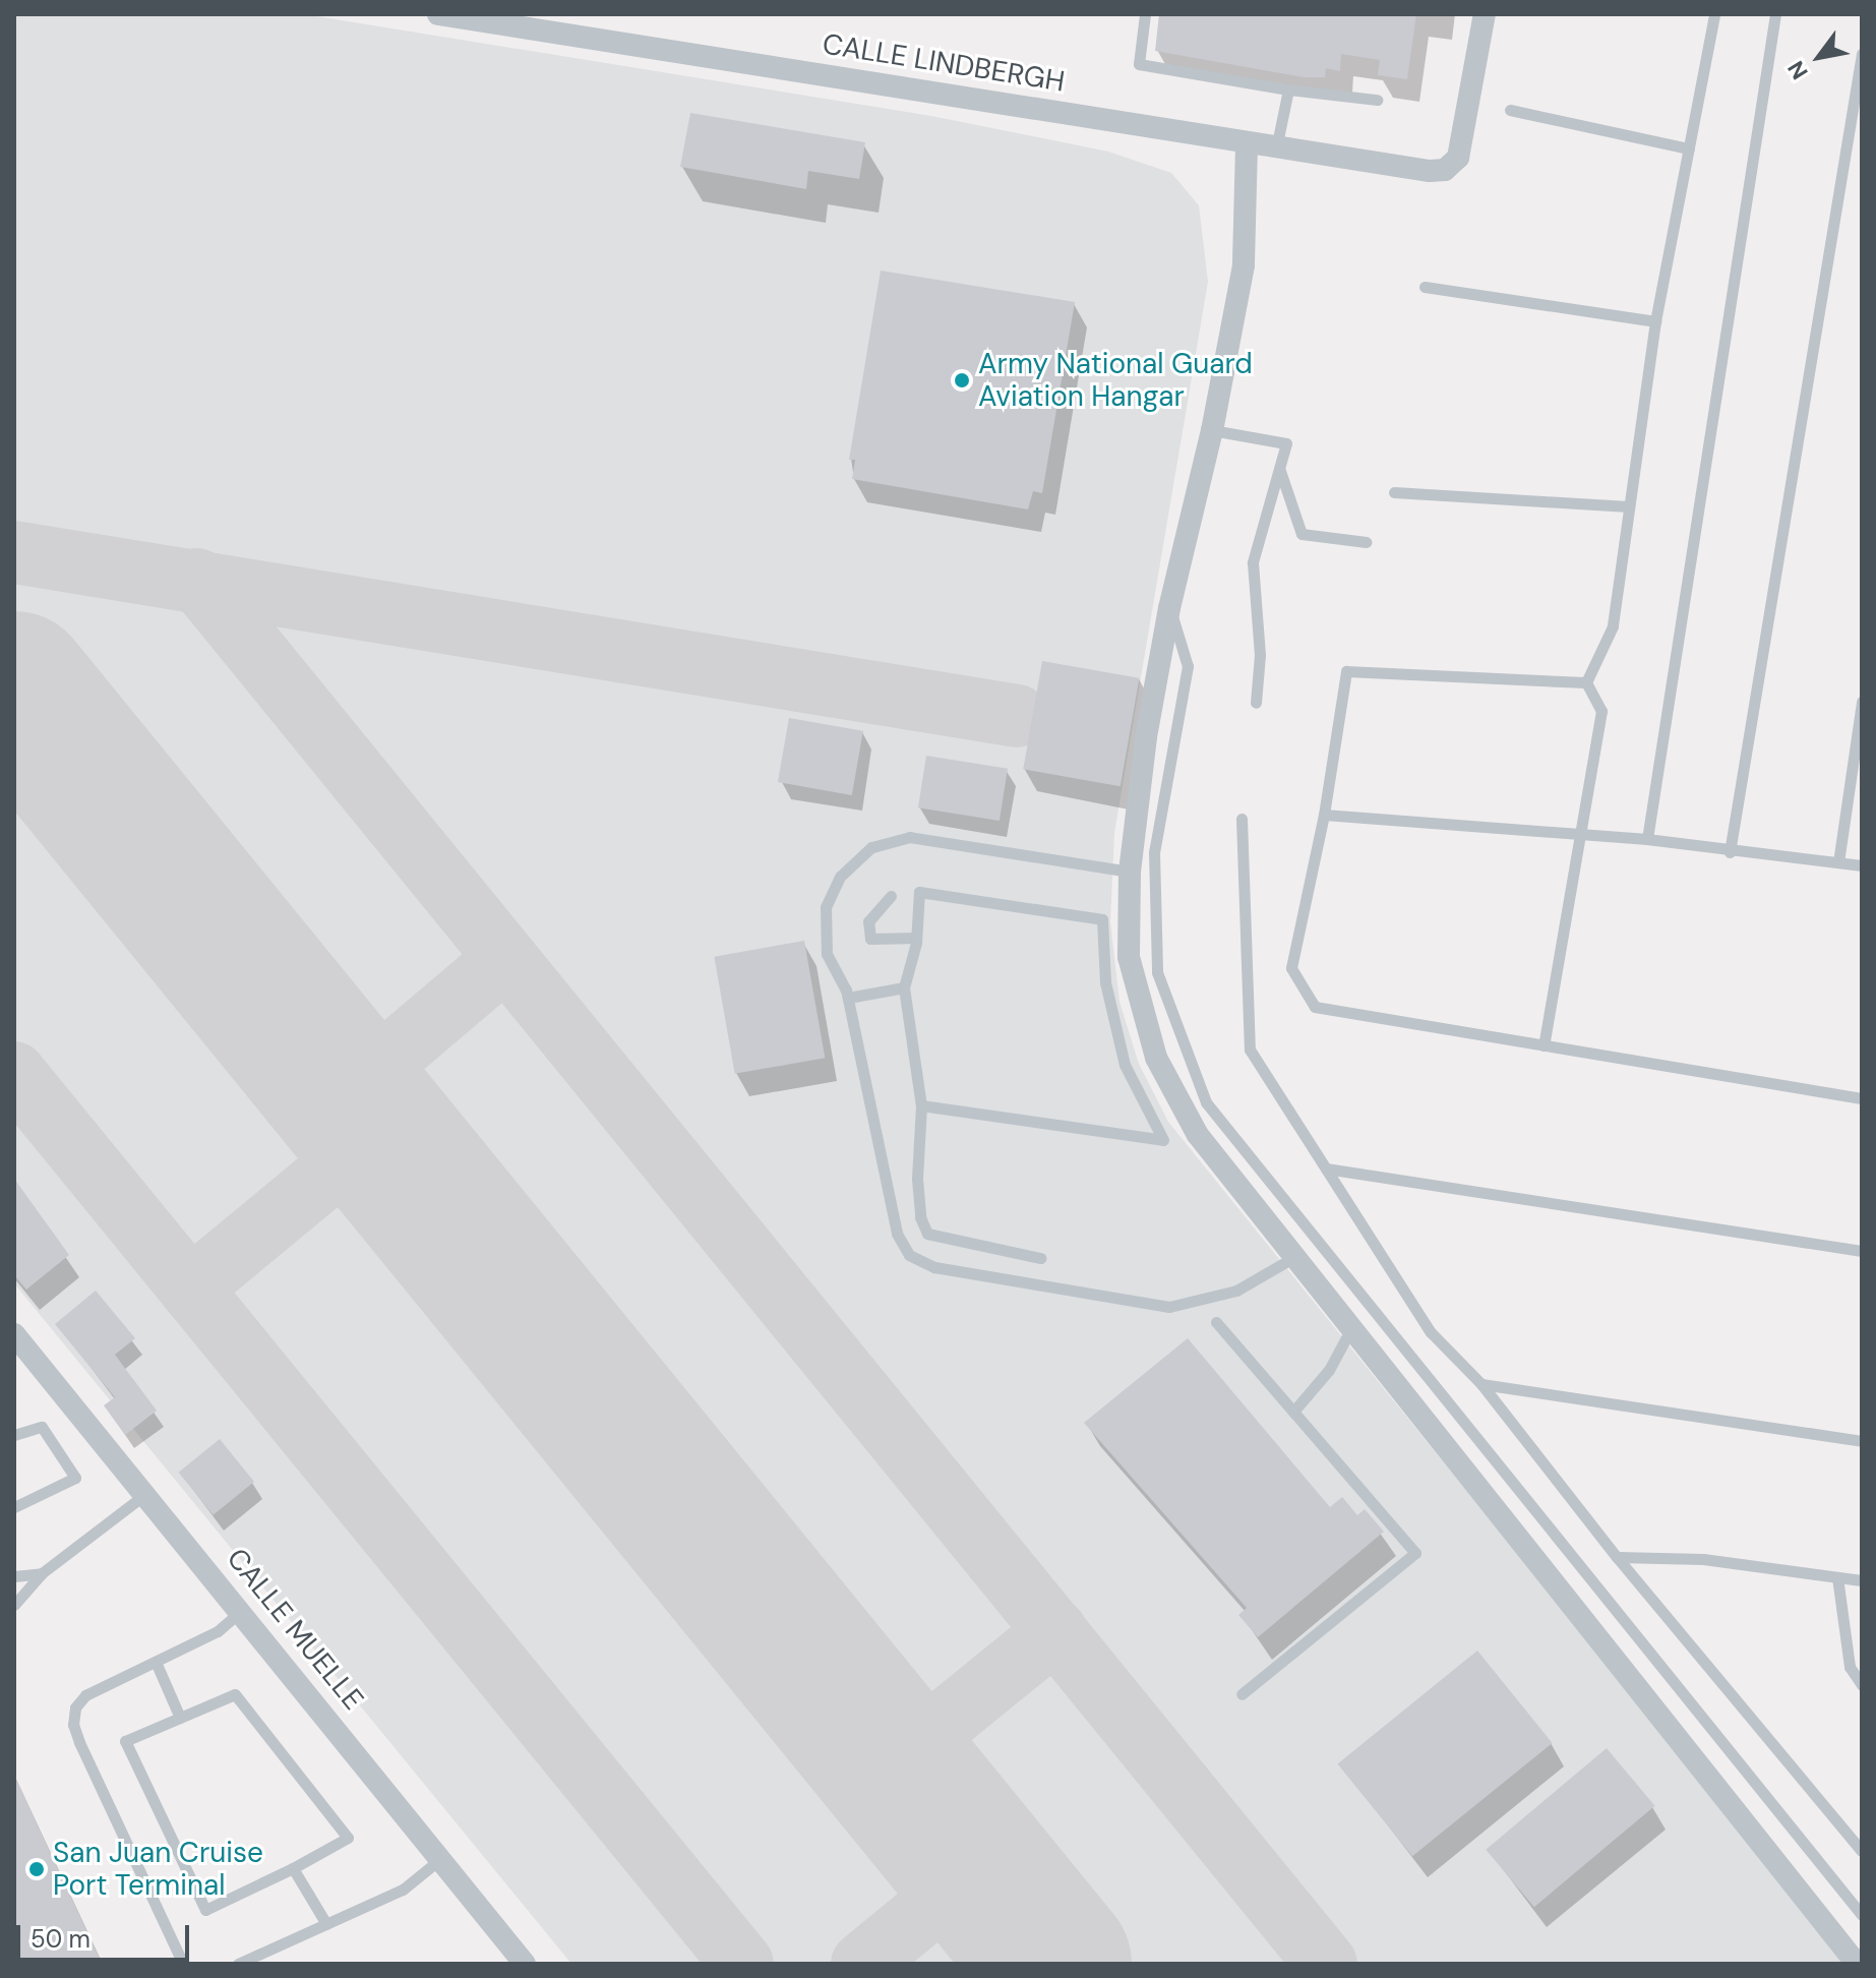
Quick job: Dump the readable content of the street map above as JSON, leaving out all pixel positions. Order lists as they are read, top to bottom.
{
  "streets": {
    "street": ["CALLE LINDBERGH", "CALLE MUELLE"]
  },
  "places": ["Army National Guard Aviation Hangar", "San Juan Cruise Port Terminal"],
  "scale_bar": "50 m",
  "north": "bottom left"
}
